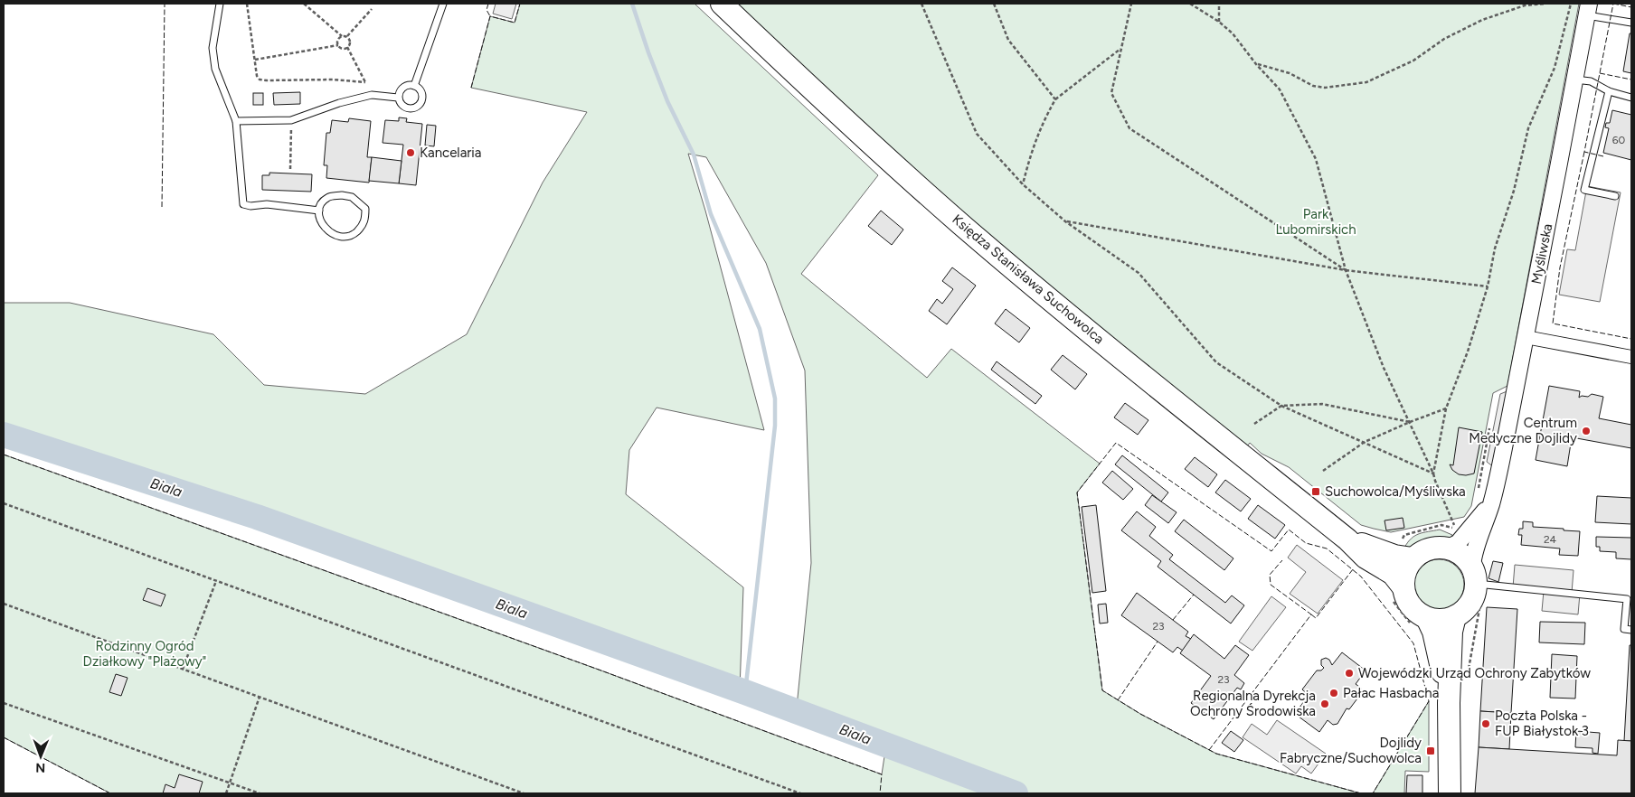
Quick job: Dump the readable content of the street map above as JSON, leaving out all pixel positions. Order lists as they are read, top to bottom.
{
  "streets": {
    "highway": ["Księdza Stanisława Suchowolca"],
    "street": ["Myśliwska"]
  },
  "crossings": [
    ["Myśliwska", "Księdza Stanisława Suchowolca"]
  ],
  "water": ["Biala"],
  "parks": ["Park Lubomirskich", "Rodzinny Ogród Działkowy \"Plażowy\""],
  "places": {
    "other": [
      "Kancelaria",
      "Centrum Medyczne Dojlidy",
      "Wojewódzki Urząd Ochrony Zabytków",
      "Pałac Hasbacha",
      "Regionalna Dyrekcja Ochrony Środowiska",
      "Poczta Polska - FUP Białystok 3"
    ],
    "transit": ["Suchowolca/Myśliwska", "Dojlidy Fabryczne/Suchowolca"]
  },
  "house_numbers": [
    "60",
    "24",
    "23",
    "23"
  ],
  "north": "bottom"
}
